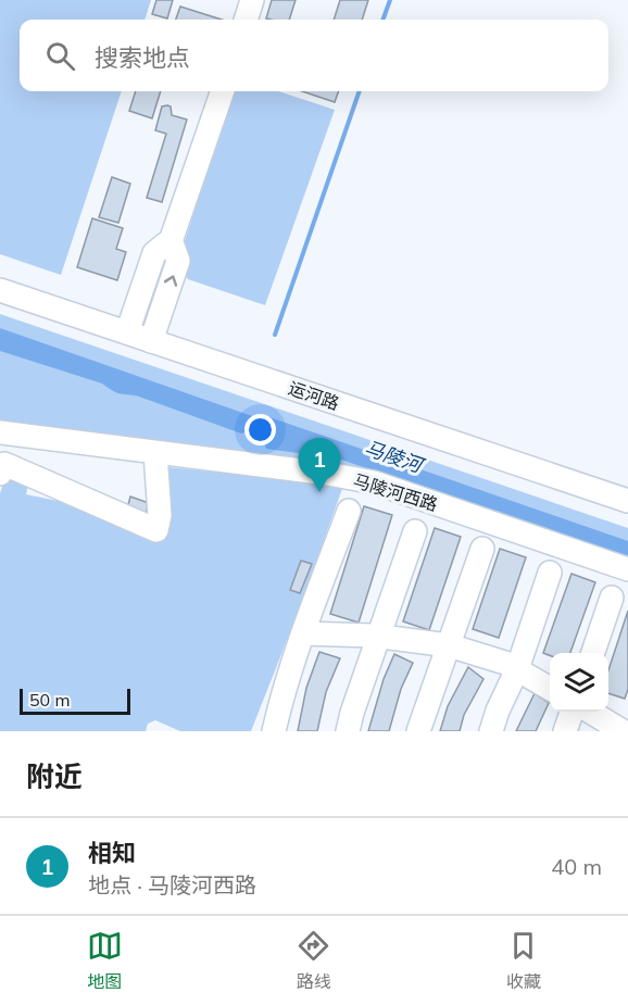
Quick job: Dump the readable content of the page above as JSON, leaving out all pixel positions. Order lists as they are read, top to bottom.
{
  "streets": {
    "street": ["运河路", "马陵河西路"]
  },
  "water": ["马陵河"],
  "scale_bar": "50 m",
  "page": {
    "search": "搜索地点",
    "pins": "1",
    "scale": "50 m",
    "heading": "附近",
    "list": [
      {
        "mark": "1",
        "name": "相知",
        "note": "地点 · 马陵河西路",
        "value": "40 m"
      }
    ],
    "nav": ["地图", "路线", "收藏"]
  }
}
